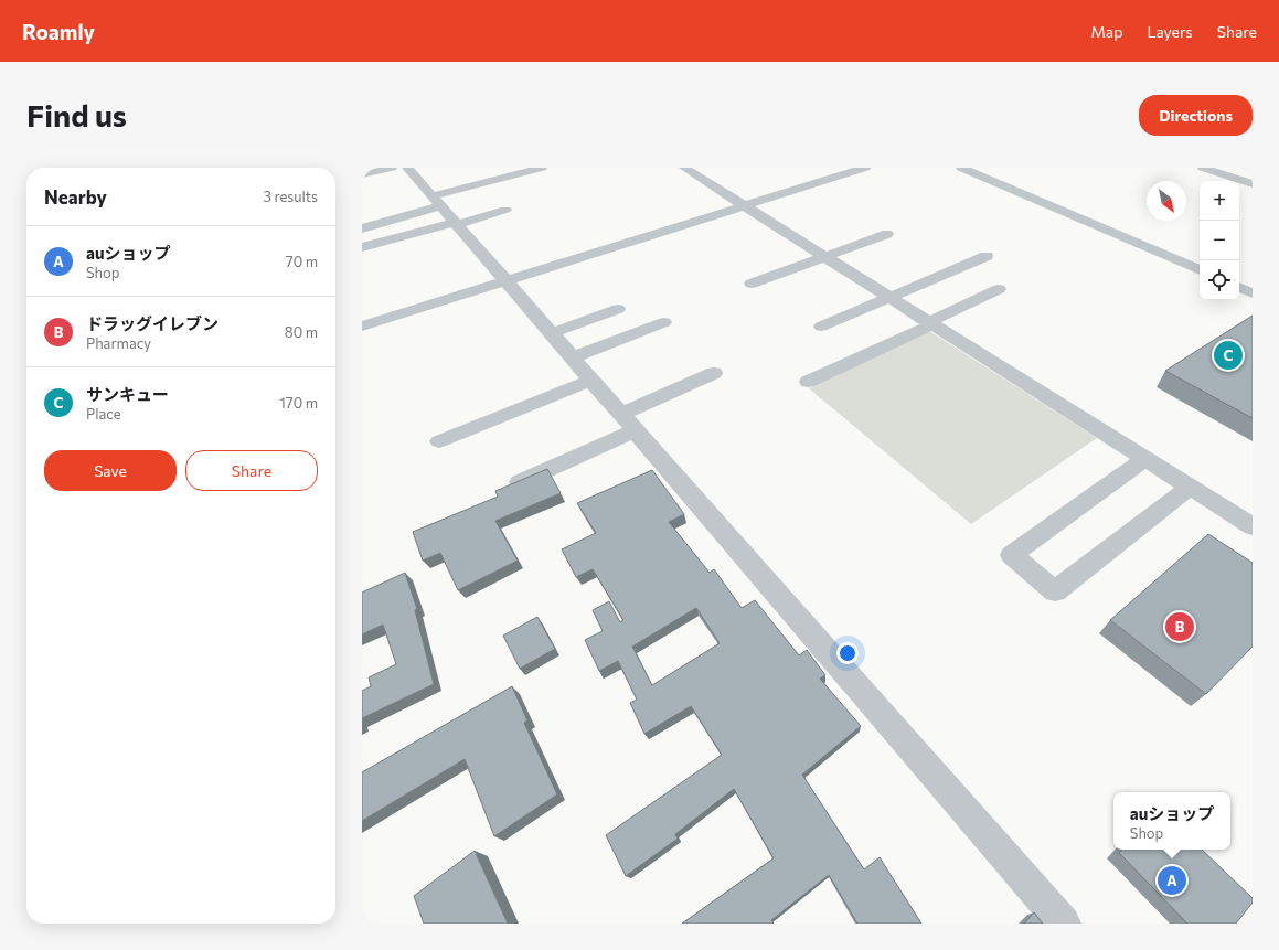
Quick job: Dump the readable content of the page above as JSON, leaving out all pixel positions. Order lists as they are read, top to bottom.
{
  "north": "bottom right",
  "page": {
    "header": "Roamly",
    "nav": ["Map", "Layers", "Share"],
    "buttons": [
      "Directions",
      ["Save", "Share"]
    ],
    "title": "Find us",
    "heading": ["Nearby", "3 results"],
    "map_buttons": ["+", "−"],
    "list": [
      {
        "mark": "A",
        "name": "auショップ",
        "note": "Shop",
        "value": "70 m"
      },
      {
        "mark": "B",
        "name": "ドラッグイレブン",
        "note": "Pharmacy",
        "value": "80 m"
      },
      {
        "mark": "C",
        "name": "サンキュー",
        "note": "Place",
        "value": "170 m"
      }
    ],
    "pins": ["C", "B", "A"],
    "popup": ["auショップ", "Shop"]
  }
}
